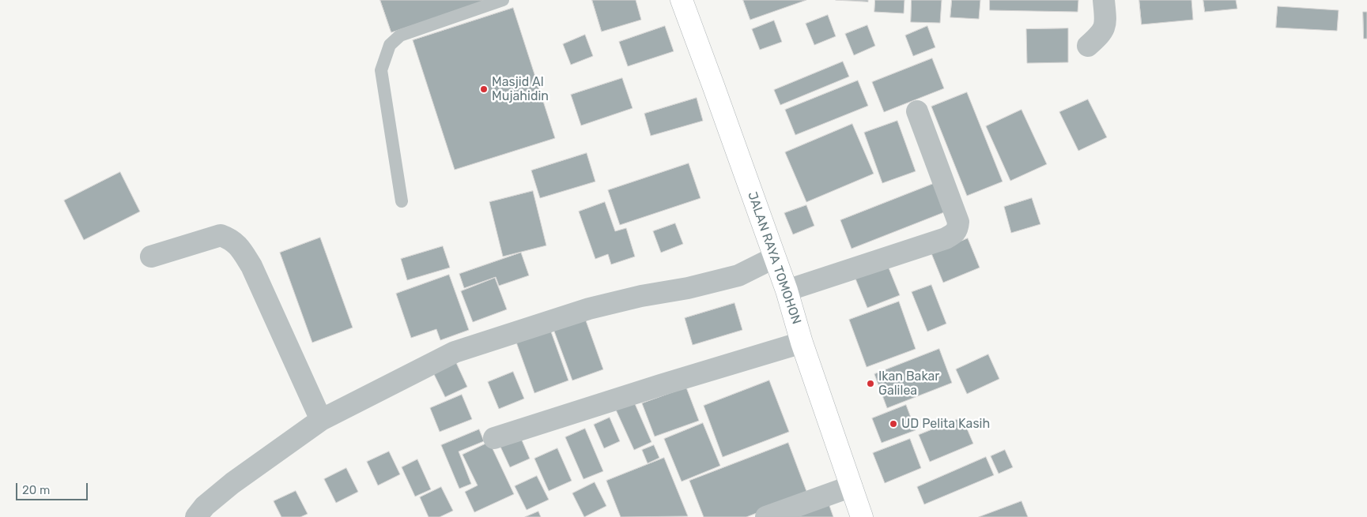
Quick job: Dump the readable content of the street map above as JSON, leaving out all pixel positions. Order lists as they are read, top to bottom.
{
  "streets": {
    "highway": ["JALAN RAYA TOMOHON"]
  },
  "places": ["Masjid Al Mujahidin", "Ikan Bakar Galilea", "UD Pelita Kasih"],
  "scale_bar": "20 m"
}
